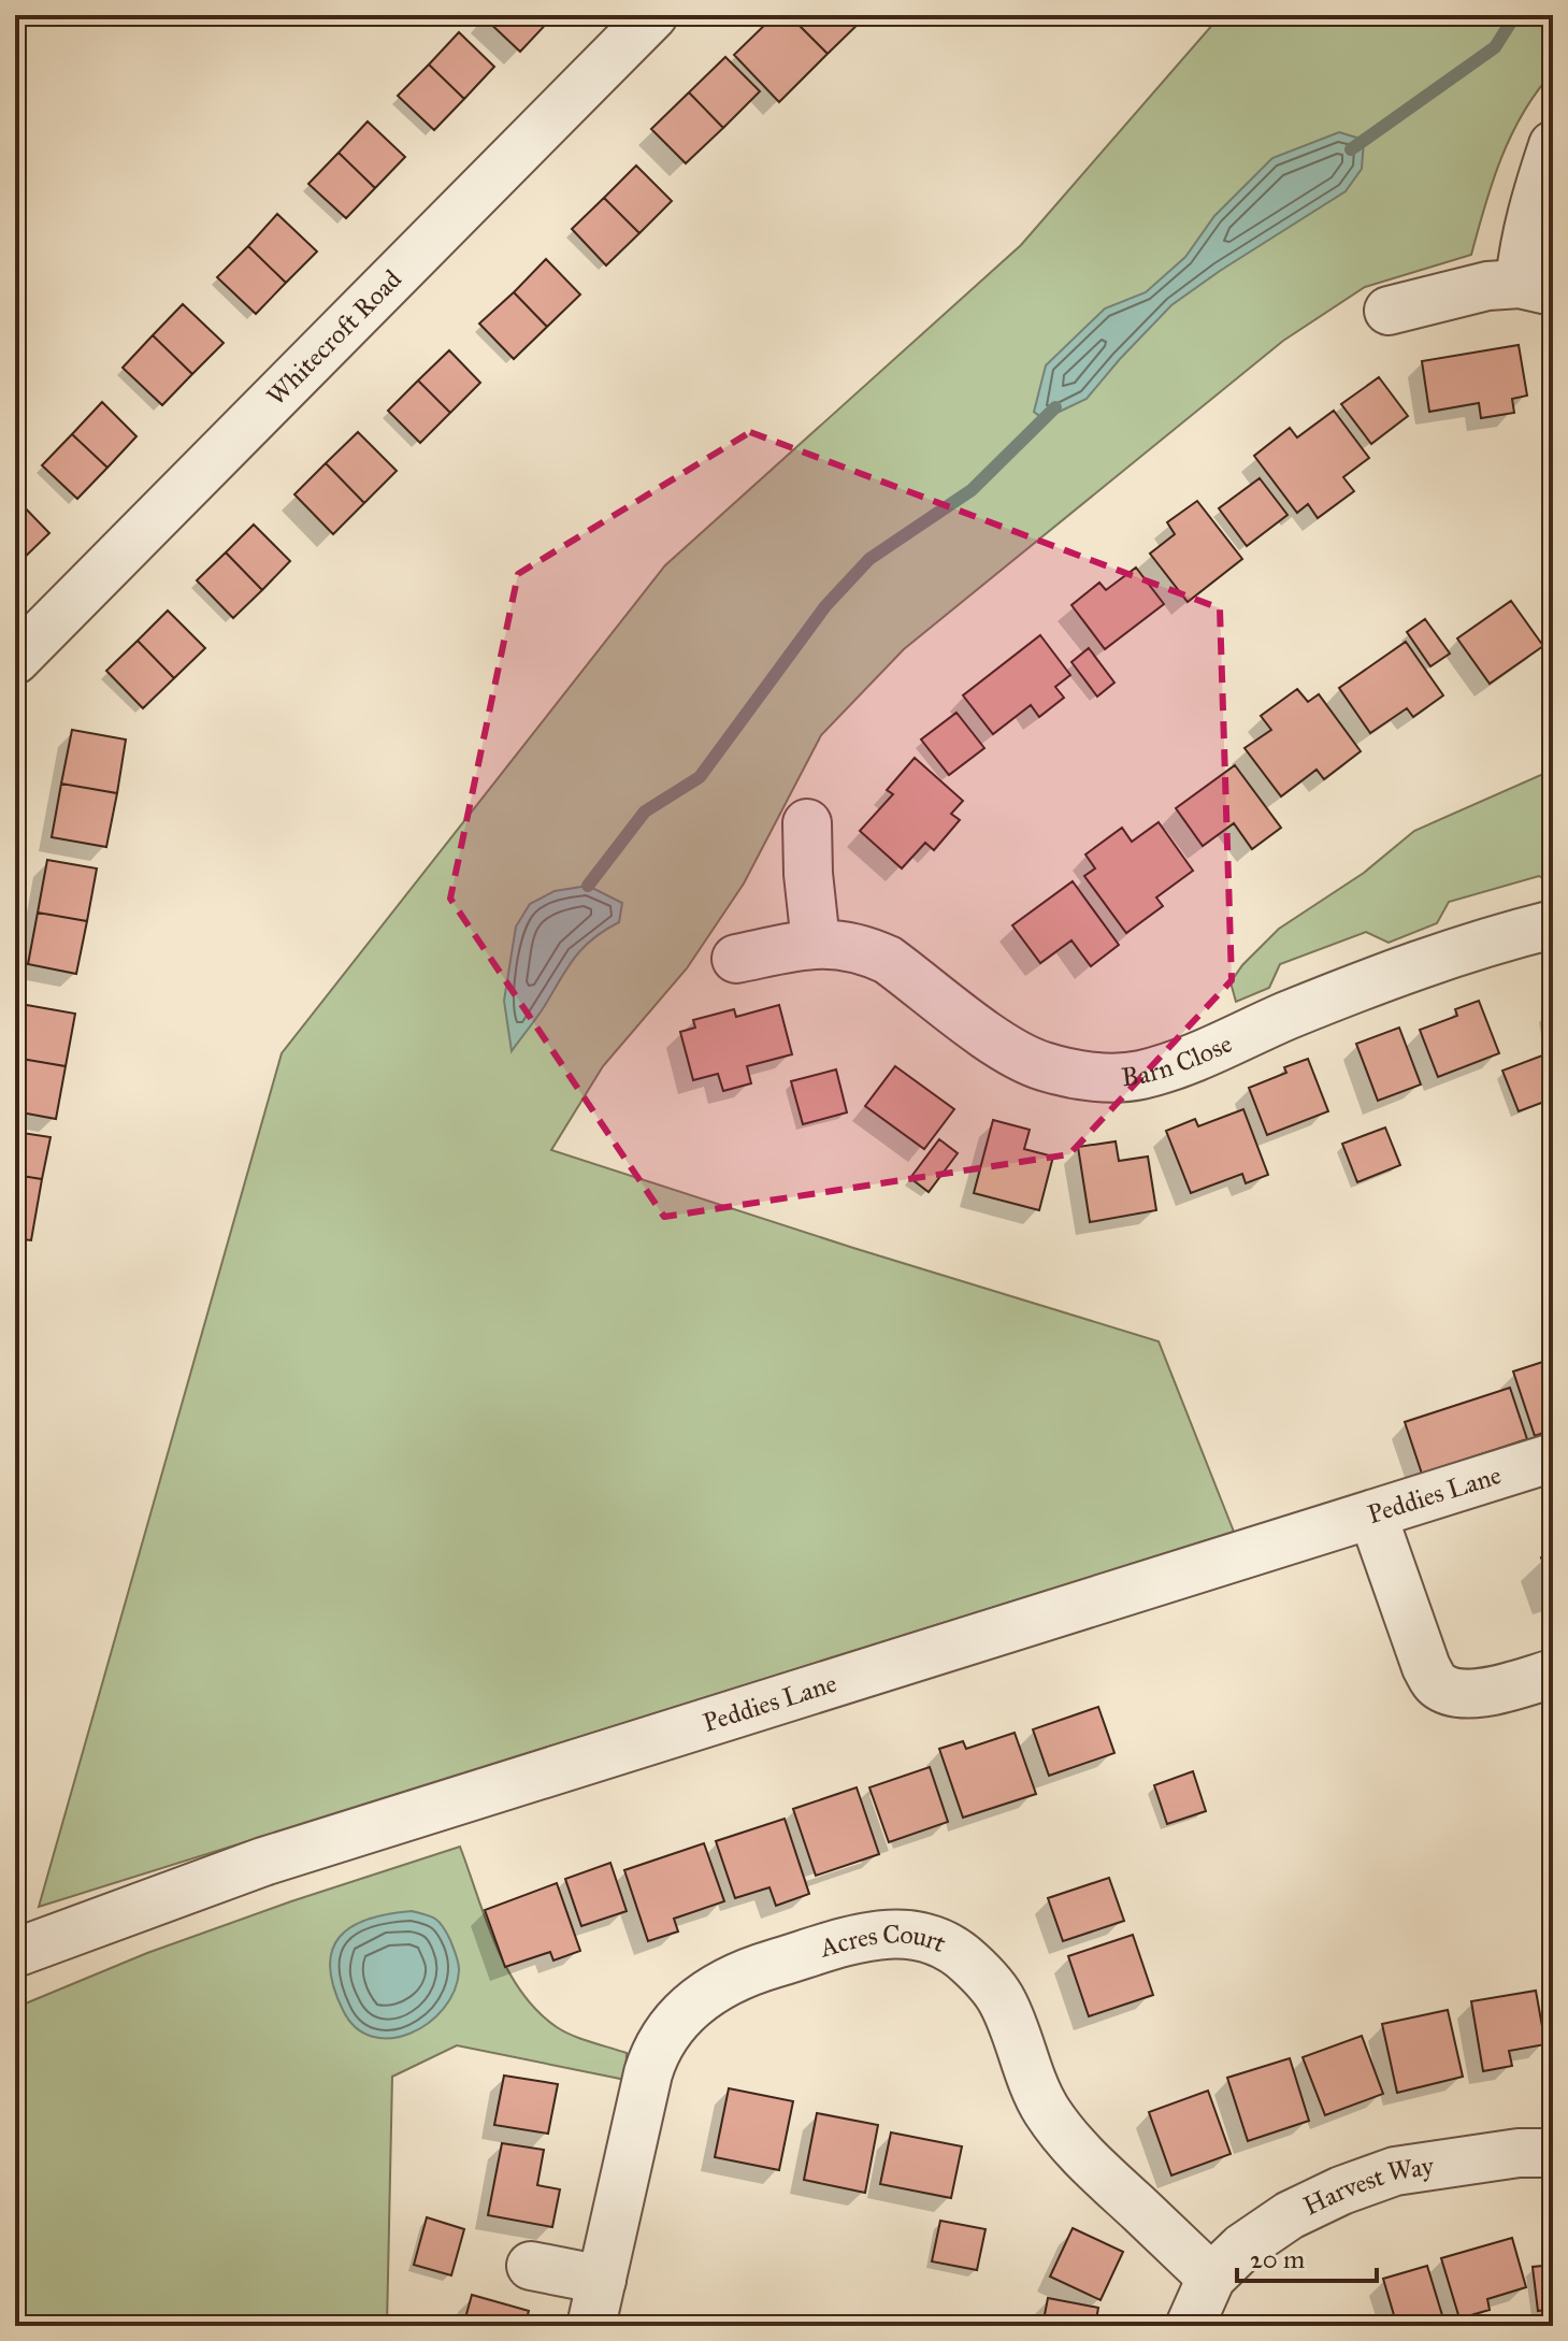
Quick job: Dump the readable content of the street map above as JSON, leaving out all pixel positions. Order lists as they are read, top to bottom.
{
  "streets": {
    "street": [
      "Whitecroft Road",
      "Barn Close",
      "Peddies Lane",
      "Acres Court",
      "Harvest Way"
    ]
  },
  "crossings": [
    ["Acres Court", "Harvest Way"]
  ],
  "scale_bar": "20 m"
}
